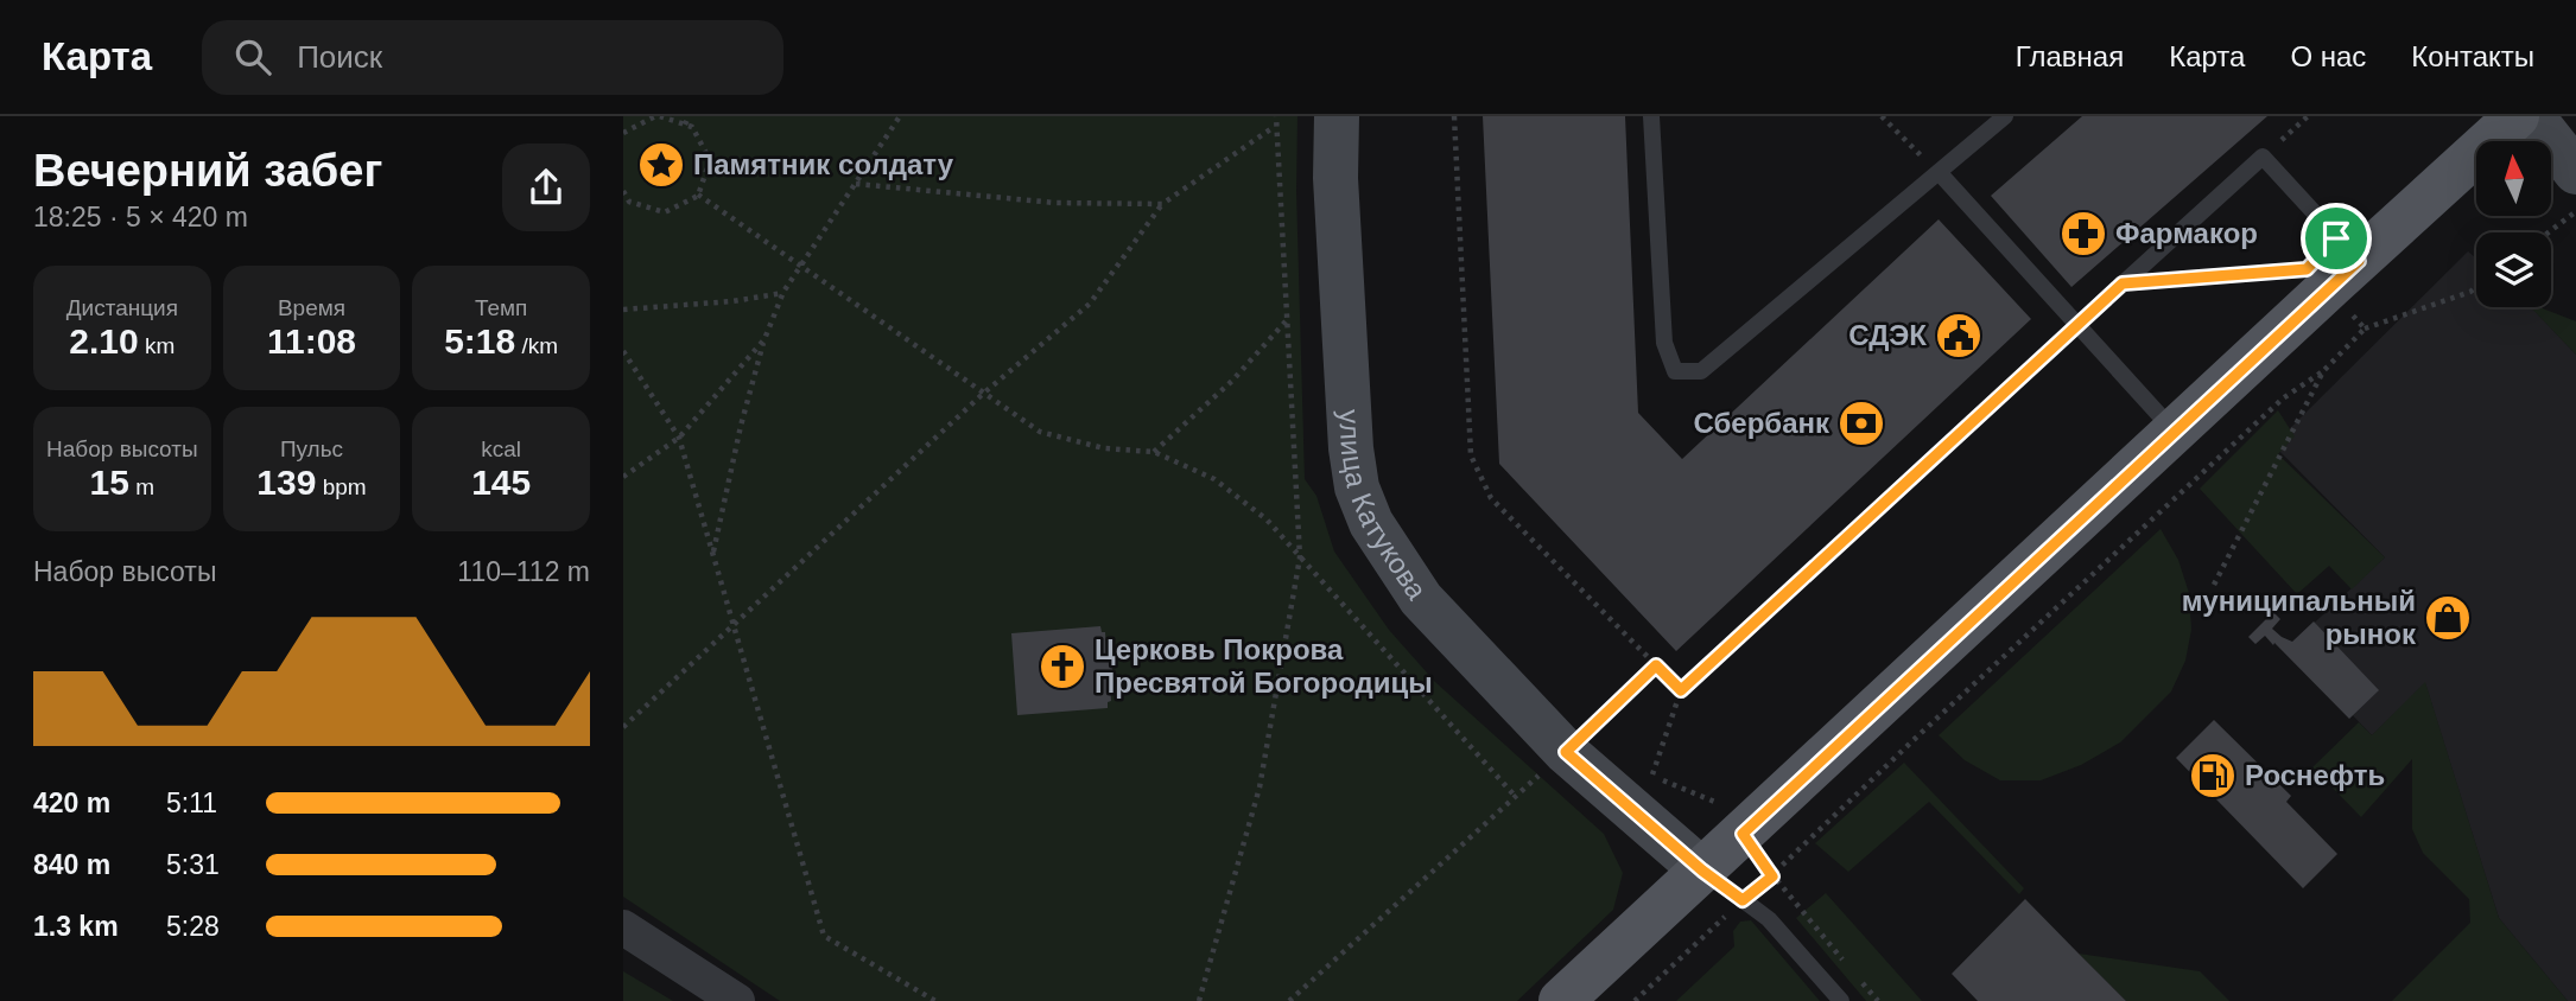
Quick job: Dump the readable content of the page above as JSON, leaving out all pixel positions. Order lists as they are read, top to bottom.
{
  "streets": {
    "street": ["улица Катукова"]
  },
  "places": {
    "place": ["Памятник солдату"],
    "pharmacy": ["Фармакор"],
    "public building": ["СДЭК"],
    "bank": ["Сбербанк"],
    "shop": ["муниципальный рынок"],
    "church": ["Церковь Покрова Пресвятой Богородицы"],
    "fuel station": ["Роснефть"]
  },
  "north": "top",
  "page": {
    "header": "Карта",
    "search": "Поиск",
    "nav": [
      "Главная",
      "Карта",
      "О нас",
      "Контакты"
    ],
    "heading": ["Вечерний забег", "18:25 · 5 × 420 m"],
    "stats": [
      ["Дистанция", "2.10 km"],
      ["Время", "11:08"],
      ["Темп", "5:18 /km"],
      ["Набор высоты", "15 m"],
      ["Пульс", "139 bpm"],
      ["kcal", "145"]
    ],
    "chart": ["Набор высоты", "110–112 m"],
    "list": [
      {
        "name": "420 m",
        "note": "5:11"
      },
      {
        "name": "840 m",
        "note": "5:31"
      },
      {
        "name": "1.3 km",
        "note": "5:28"
      }
    ]
  }
}
